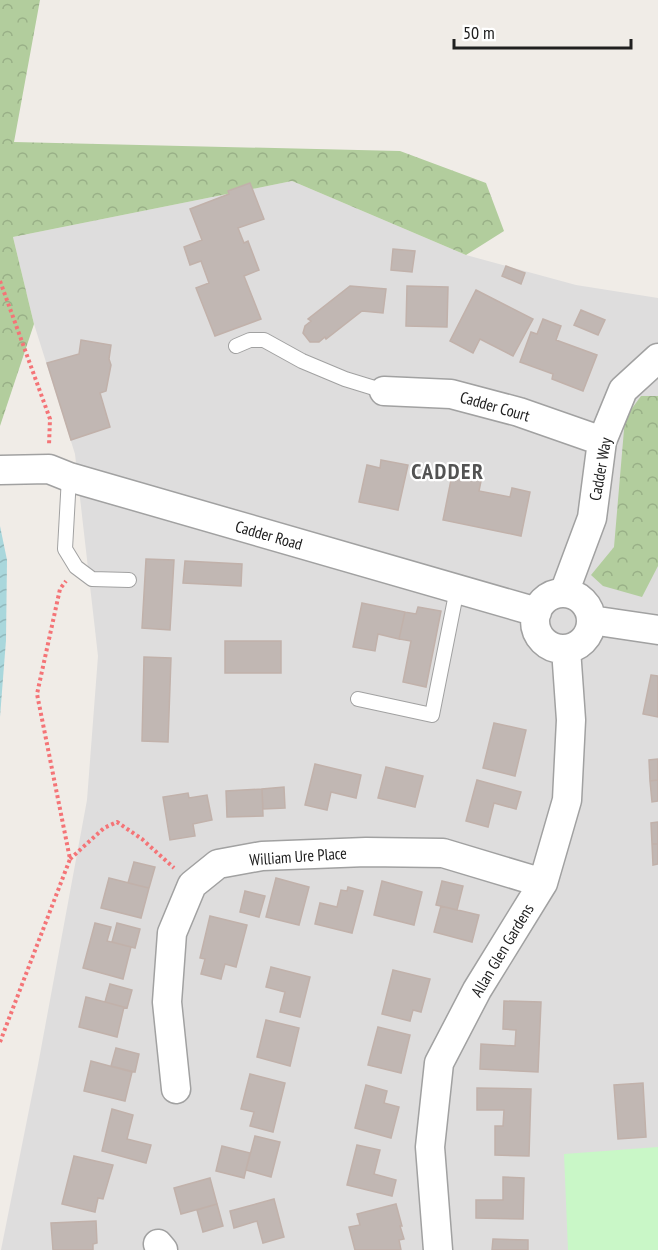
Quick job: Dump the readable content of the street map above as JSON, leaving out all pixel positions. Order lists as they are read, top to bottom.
{
  "streets": {
    "street": [
      "Cadder Court",
      "Cadder Way",
      "Cadder Road",
      "William Ure Place",
      "Allan Glen Gardens"
    ]
  },
  "crossings": [
    ["Cadder Court", "Cadder Way"],
    ["Cadder Way", "Cadder Road"],
    ["Cadder Way", "Allan Glen Gardens"],
    ["Cadder Road", "Allan Glen Gardens"],
    ["William Ure Place", "Allan Glen Gardens"]
  ],
  "districts": ["CADDER"],
  "scale_bar": "50 m"
}
